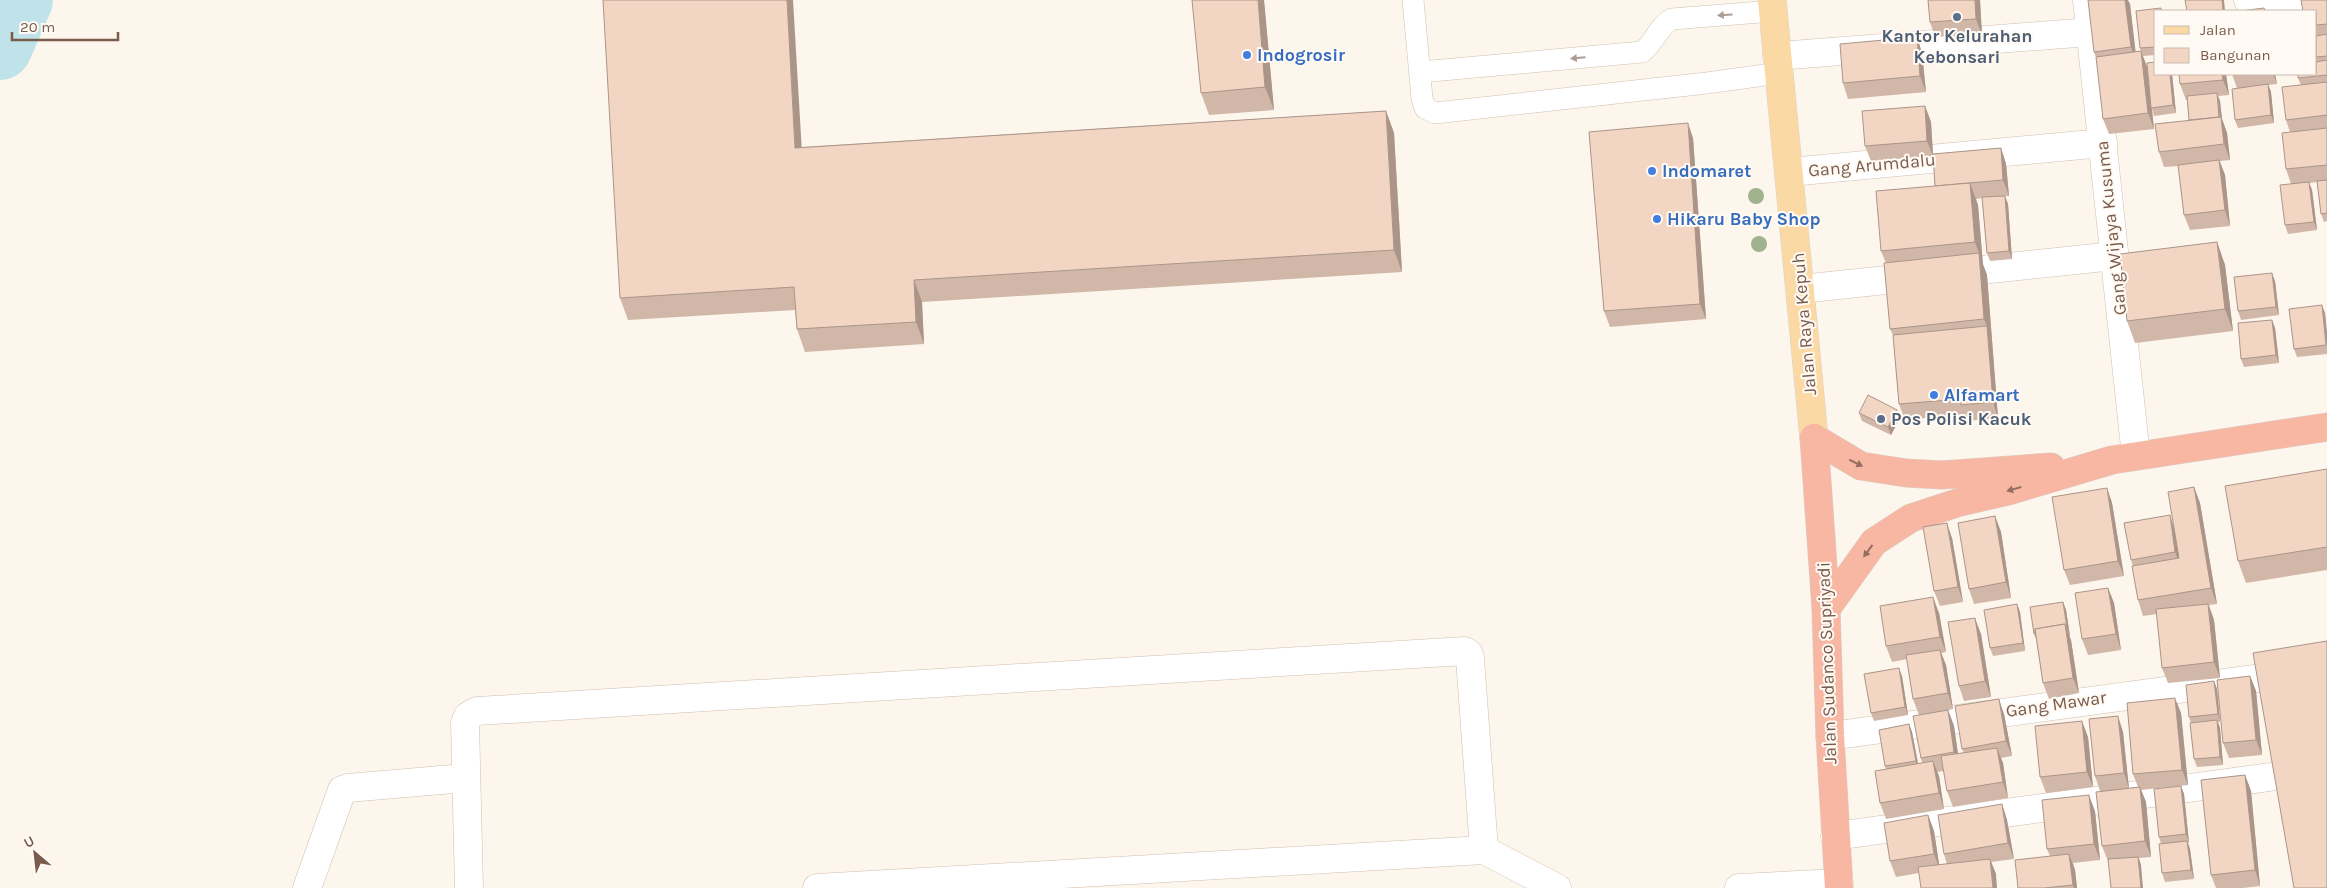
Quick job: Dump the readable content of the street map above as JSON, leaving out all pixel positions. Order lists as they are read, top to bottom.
{
  "streets": {
    "highway": ["Jalan Sudanco Supriyadi"],
    "main road": ["Jalan Raya Kepuh"],
    "street": ["Gang Arumdalu", "Gang Wijaya Kusuma", "Gang Mawar"]
  },
  "crossings": [
    ["Gang Arumdalu", "Gang Wijaya Kusuma"],
    ["Gang Arumdalu", "Jalan Raya Kepuh"],
    ["Jalan Raya Kepuh", "Jalan Sudanco Supriyadi"],
    ["Jalan Sudanco Supriyadi", "Gang Mawar"]
  ],
  "places": [
    "Kantor Kelurahan Kebonsari",
    "Indogrosir",
    "Indomaret",
    "Hikaru Baby Shop",
    "Alfamart",
    "Pos Polisi Kacuk"
  ],
  "legend": ["Jalan", "Bangunan"],
  "scale_bar": "20 m",
  "north": "top left"
}
